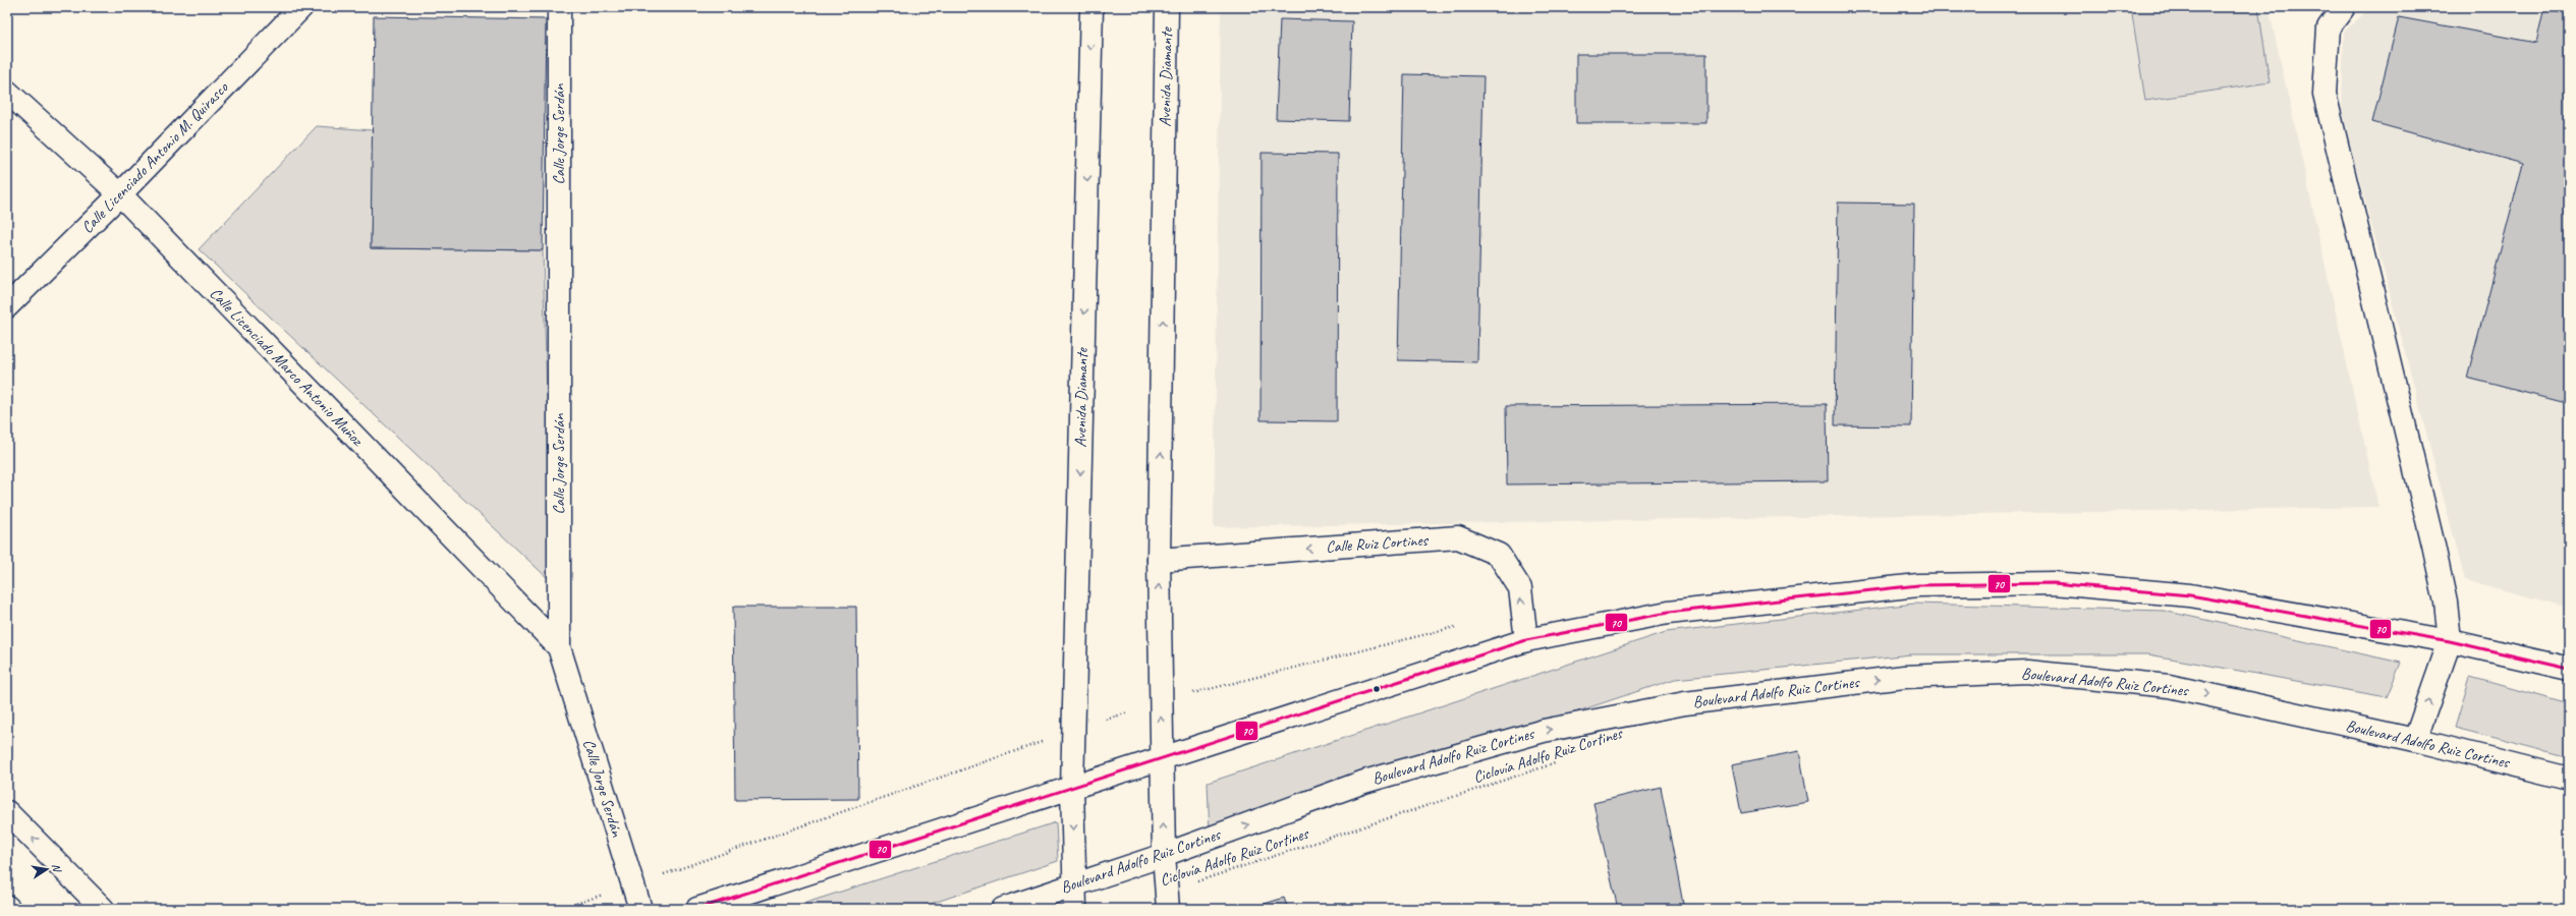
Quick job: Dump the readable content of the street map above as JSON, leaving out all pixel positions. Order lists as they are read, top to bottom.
{
  "streets": {
    "main road": [
      "Avenida Diamante",
      "Calle Jorge Serdán",
      "Calle Licenciado Antonio M. Quirasco",
      "Calle Licenciado Marco Antonio Muñoz",
      "Calle Ruiz Cortines",
      "Boulevard Adolfo Ruiz Cortines"
    ],
    "path": ["Ciclovía Adolfo Ruiz Cortines"]
  },
  "crossings": [
    ["Avenida Diamante", "Calle Ruiz Cortines"],
    ["Avenida Diamante", "Boulevard Adolfo Ruiz Cortines"],
    ["Avenida Diamante", "Ciclovía Adolfo Ruiz Cortines"],
    ["Calle Jorge Serdán", "Calle Licenciado Marco Antonio Muñoz"],
    ["Calle Licenciado Antonio M. Quirasco", "Calle Licenciado Marco Antonio Muñoz"]
  ],
  "lines": ["transit line 70"],
  "north": "right"
}
